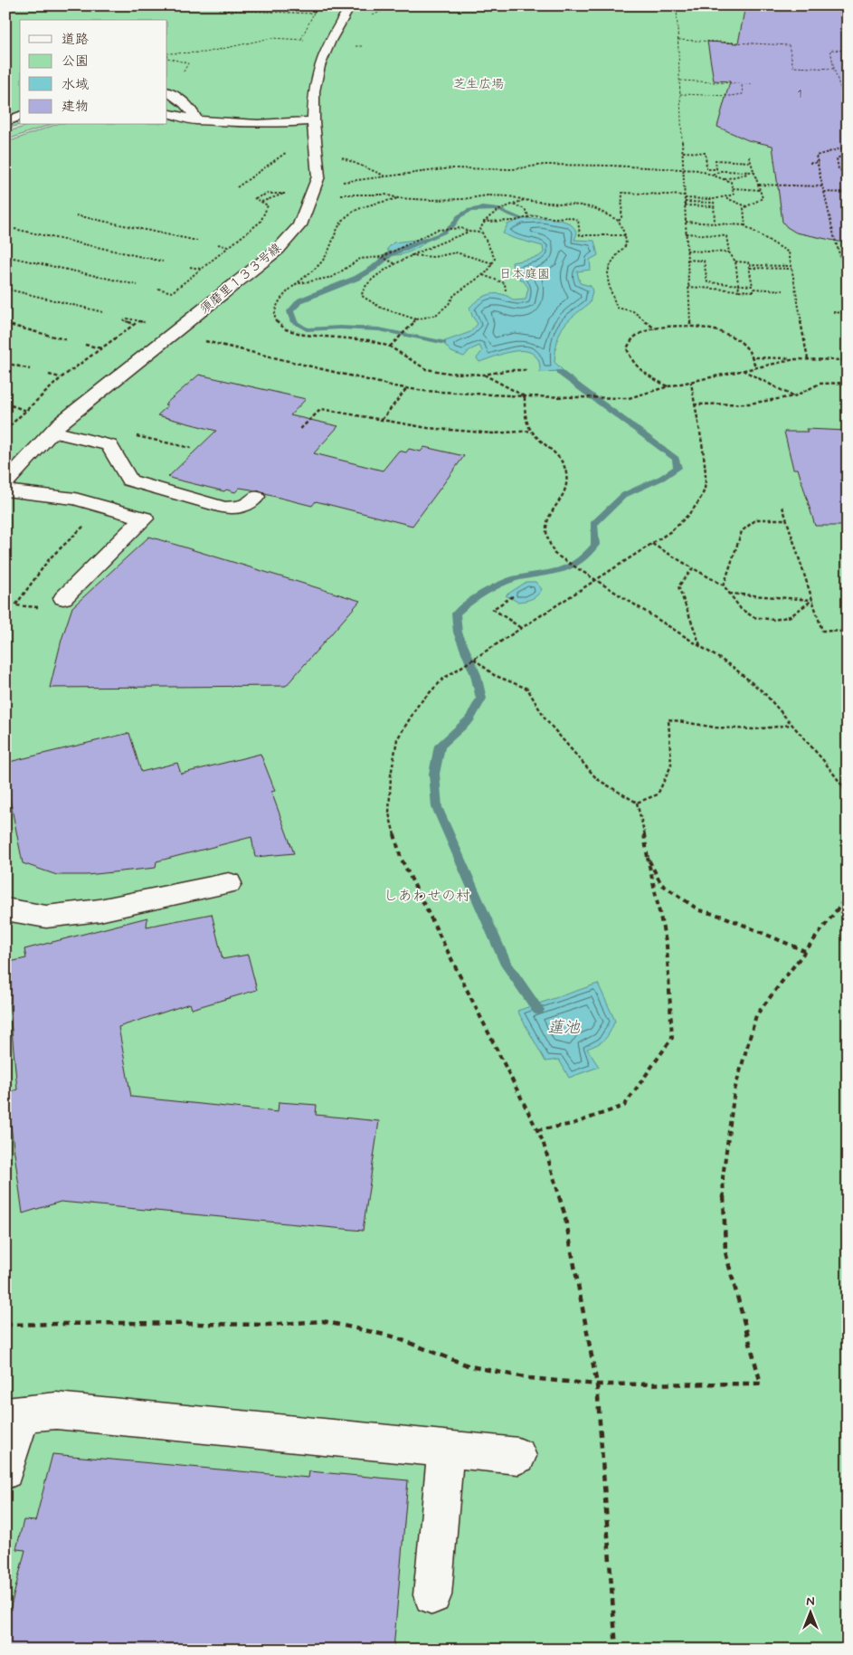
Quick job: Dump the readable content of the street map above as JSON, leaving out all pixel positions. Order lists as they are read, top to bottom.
{
  "streets": {
    "street": ["須磨里１３３号線"]
  },
  "water": ["蓮池"],
  "parks": ["芝生広場", "日本庭園", "しあわせの村"],
  "house_numbers": ["1", "1"],
  "legend": [
    "道路",
    "公園",
    "水域",
    "建物"
  ],
  "north": "top"
}
